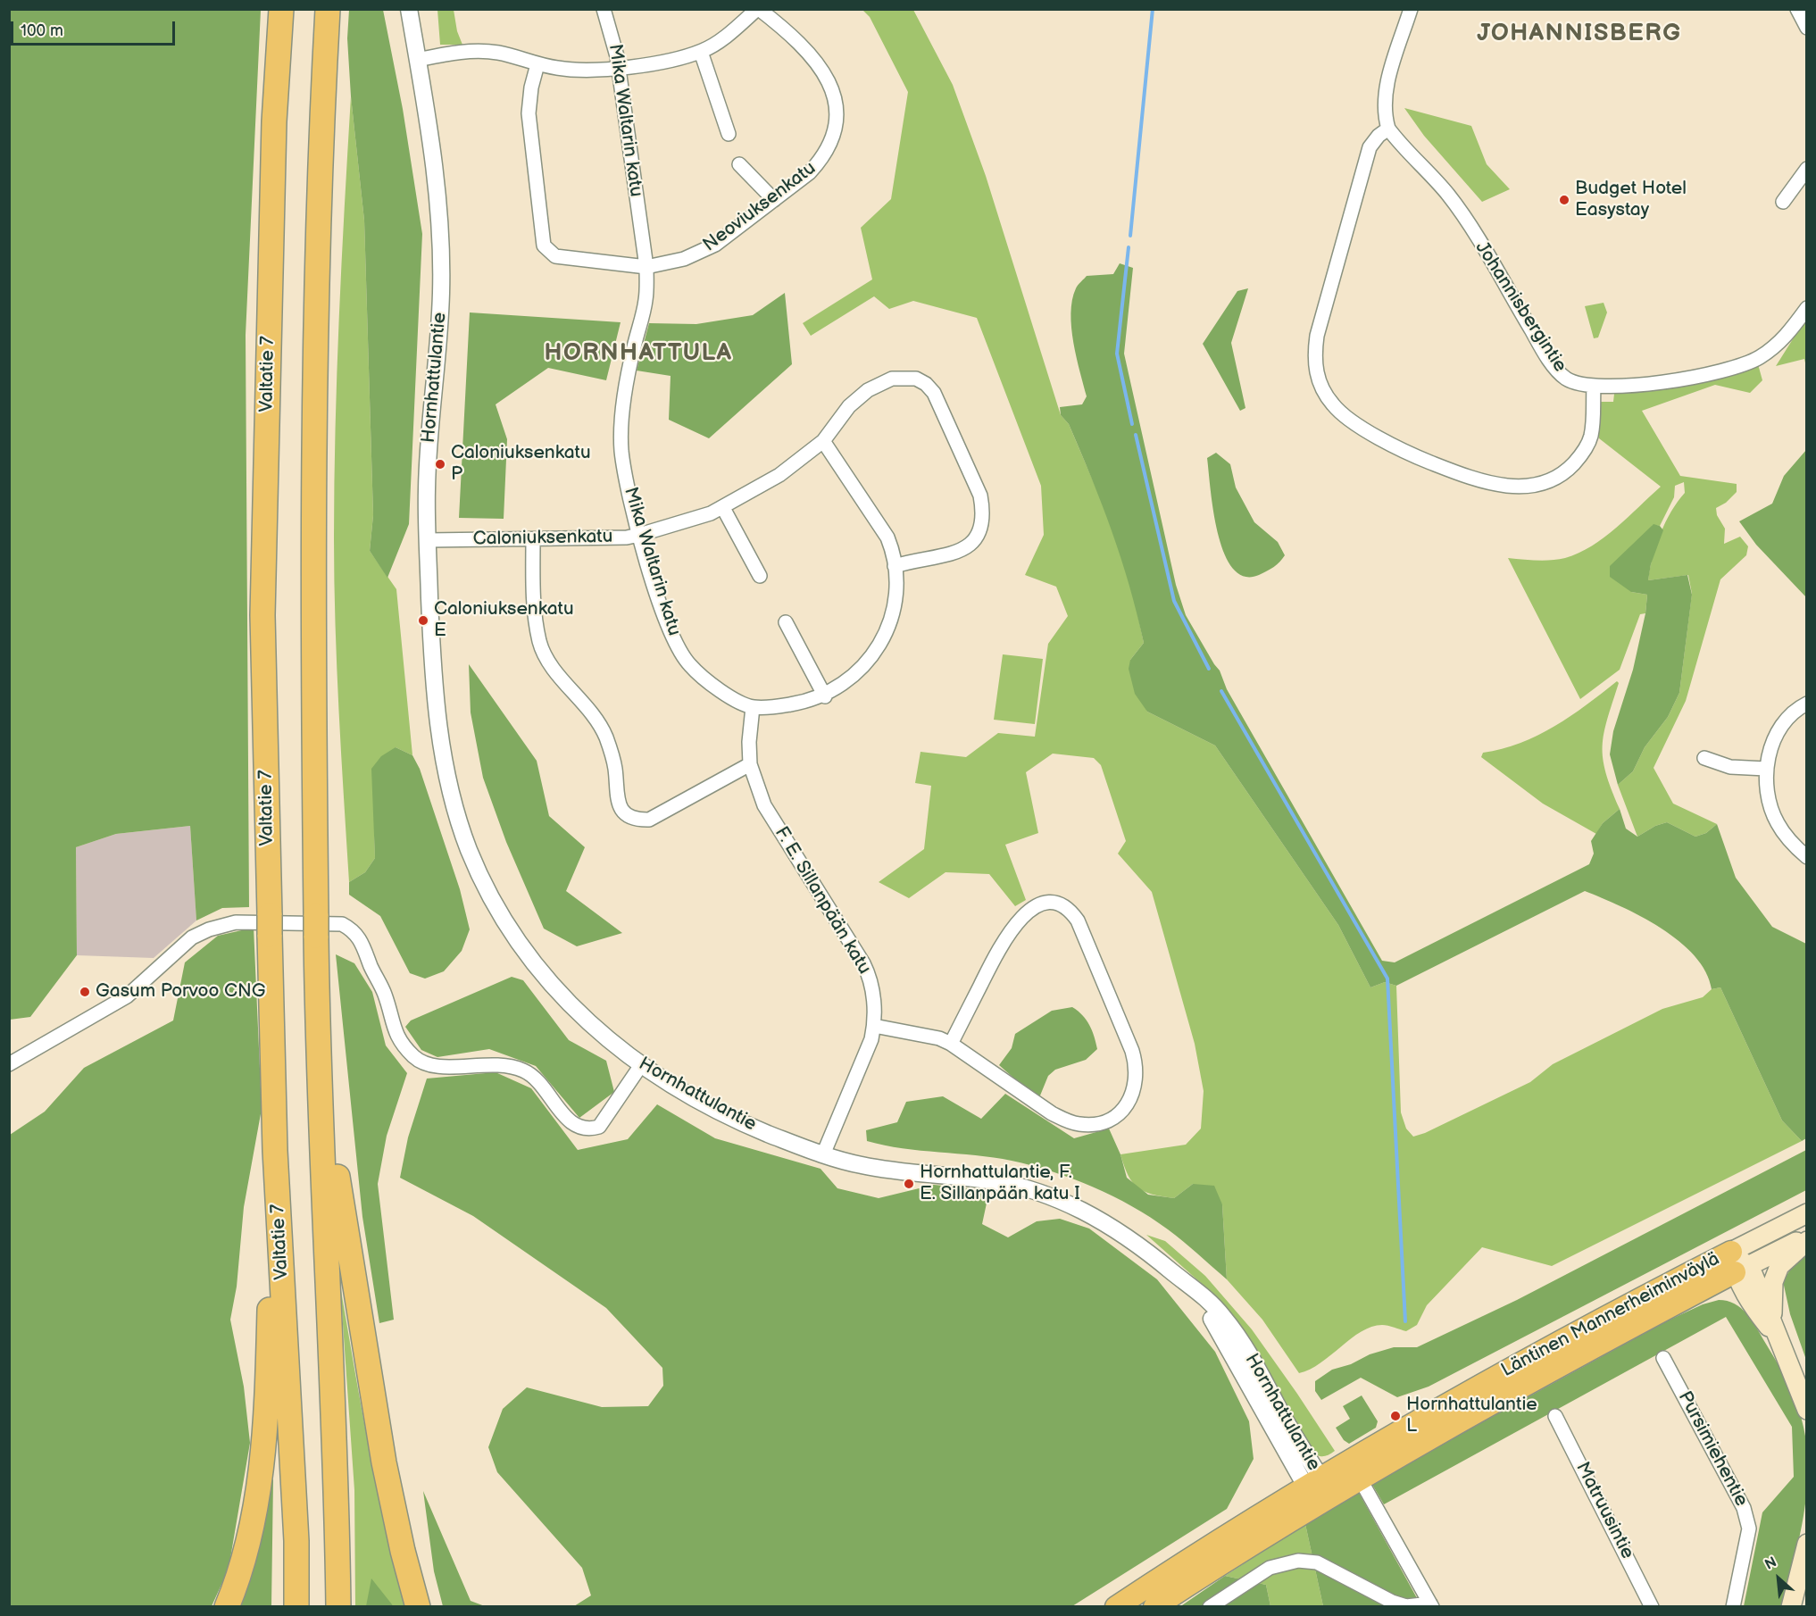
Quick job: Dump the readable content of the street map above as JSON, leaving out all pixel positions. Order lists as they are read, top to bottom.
{
  "streets": {
    "highway": ["Valtatie 7"],
    "main road": ["Läntinen Mannerheiminväylä"],
    "street": [
      "Mika Waltarin katu",
      "Neoviuksenkatu",
      "Johannisbergintie",
      "Hornhattulantie",
      "Caloniuksenkatu",
      "F. E. Sillanpään katu",
      "Pursimiehentie",
      "Matruusintie"
    ]
  },
  "crossings": [
    ["Mika Waltarin katu", "Neoviuksenkatu"],
    ["Mika Waltarin katu", "Caloniuksenkatu"],
    ["Mika Waltarin katu", "F. E. Sillanpään katu"],
    ["Hornhattulantie", "Caloniuksenkatu"],
    ["Hornhattulantie", "F. E. Sillanpään katu"],
    ["Hornhattulantie", "Läntinen Mannerheiminväylä"]
  ],
  "districts": ["JOHANNISBERG", "HORNHATTULA"],
  "places": [
    "Budget Hotel Easystay",
    "Caloniuksenkatu P",
    "Caloniuksenkatu E",
    "Gasum Porvoo CNG",
    "Hornhattulantie, F. E. Sillanpään katu I",
    "Hornhattulantie L"
  ],
  "scale_bar": "100 m",
  "north": "top left"
}
